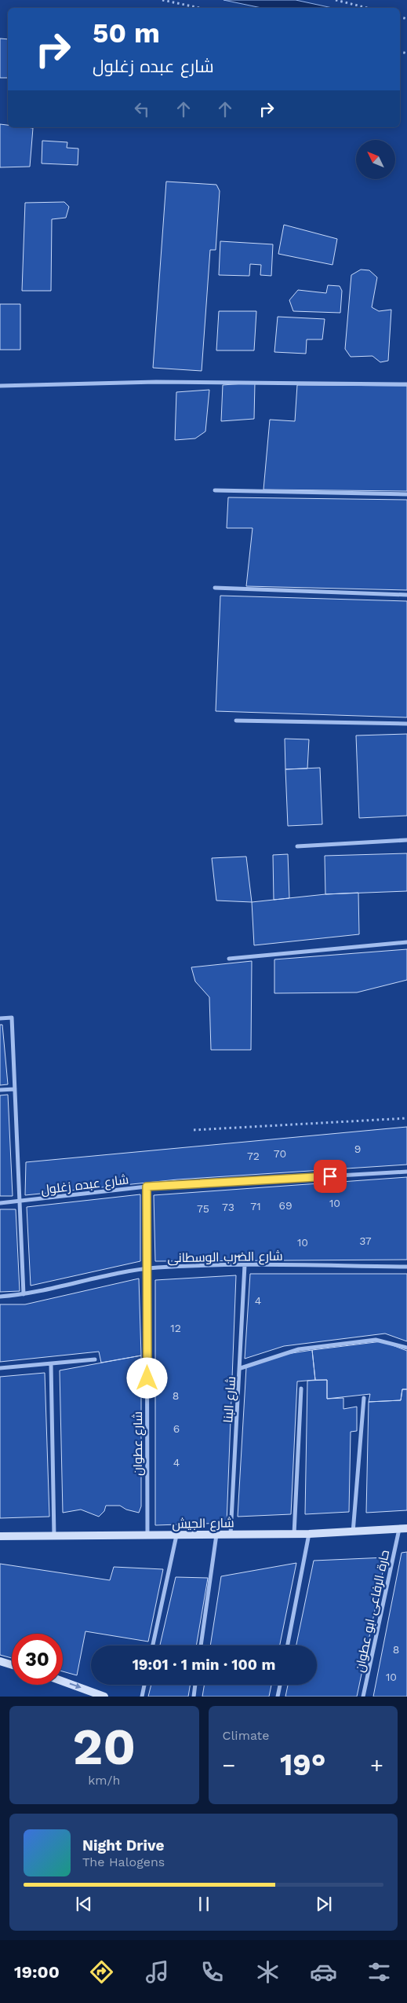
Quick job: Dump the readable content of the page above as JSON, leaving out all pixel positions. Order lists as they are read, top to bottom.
{
  "streets": {
    "main road": ["شارع الجيش"],
    "street": [
      "شارع عبده زغلول",
      "شارع الضرب الوسطانى",
      "شارع البنا",
      "شارع عطوان",
      "حارة الرفاعى ابو عطوان"
    ]
  },
  "crossings": [
    ["شارع عبده زغلول", "شارع عطوان"],
    ["شارع الضرب الوسطانى", "شارع البنا"],
    ["شارع الضرب الوسطانى", "شارع عطوان"],
    ["شارع البنا", "شارع الجيش"],
    ["شارع عطوان", "شارع الجيش"],
    ["شارع الجيش", "حارة الرفاعى ابو عطوان"]
  ],
  "house_numbers": [
    "9",
    "70",
    "72",
    "10",
    "69",
    "71",
    "73",
    "75",
    "37",
    "10",
    "4",
    "12",
    "8",
    "6",
    "4",
    "8",
    "10"
  ],
  "north": "top left",
  "page": {
    "turn": ["50 m", "شارع عبده زغلول"],
    "limit": "30",
    "trip": "19:01 · 1 min · 100 m",
    "tile": [
      ["20", "km/h"],
      "Climate"
    ],
    "heat": ["−", "19°", "+"],
    "song": ["Night Drive", "The Halogens"],
    "tabs": "19:00"
  }
}
